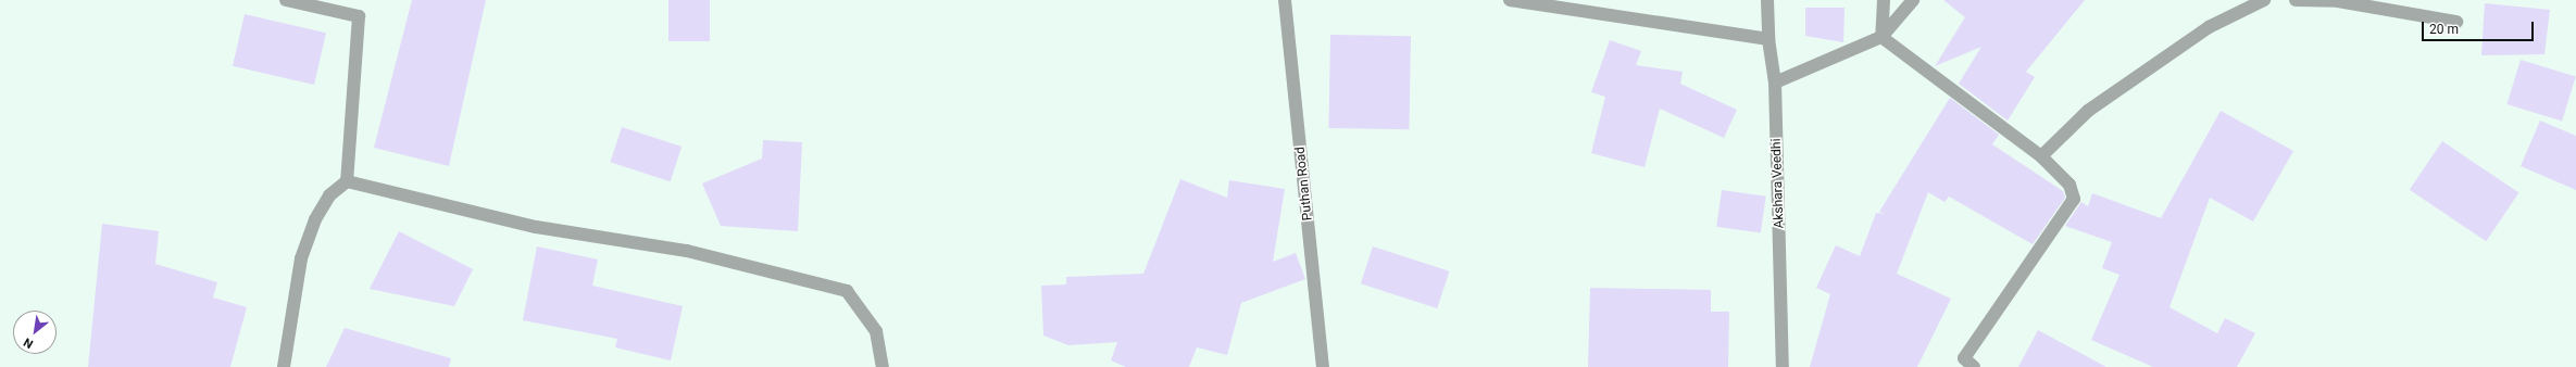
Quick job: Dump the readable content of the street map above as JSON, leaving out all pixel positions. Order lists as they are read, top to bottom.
{
  "streets": {
    "street": ["Puthan Road", "Akshara Veedhi"]
  },
  "scale_bar": "20 m",
  "north": "bottom left"
}
